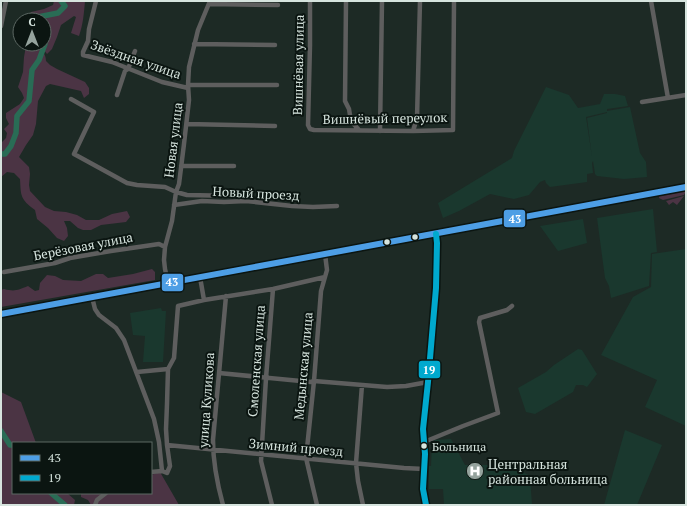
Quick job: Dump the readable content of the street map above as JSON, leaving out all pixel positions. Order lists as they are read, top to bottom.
{
  "streets": {
    "street": [
      "Звёздная улица",
      "Вишнёвая улица",
      "Вишнёвый переулок",
      "Новая улица",
      "Новый проезд",
      "Берёзовая улица",
      "Смоленская улица",
      "Медынская улица",
      "улица Куликова",
      "Зимний проезд"
    ]
  },
  "crossings": [
    ["Звёздная улица", "Новая улица"],
    ["Вишнёвая улица", "Вишнёвый переулок"],
    ["Новая улица", "Новый проезд"],
    ["Новая улица", "Берёзовая улица"],
    ["Смоленская улица", "Зимний проезд"],
    ["Медынская улица", "Зимний проезд"],
    ["улица Куликова", "Зимний проезд"]
  ],
  "places": {
    "other": ["Больница"],
    "hospital": ["Центральная районная больница"]
  },
  "lines": ["transit line 43", "transit line 19"],
  "legend": ["43", "19"],
  "north": "top"
}
